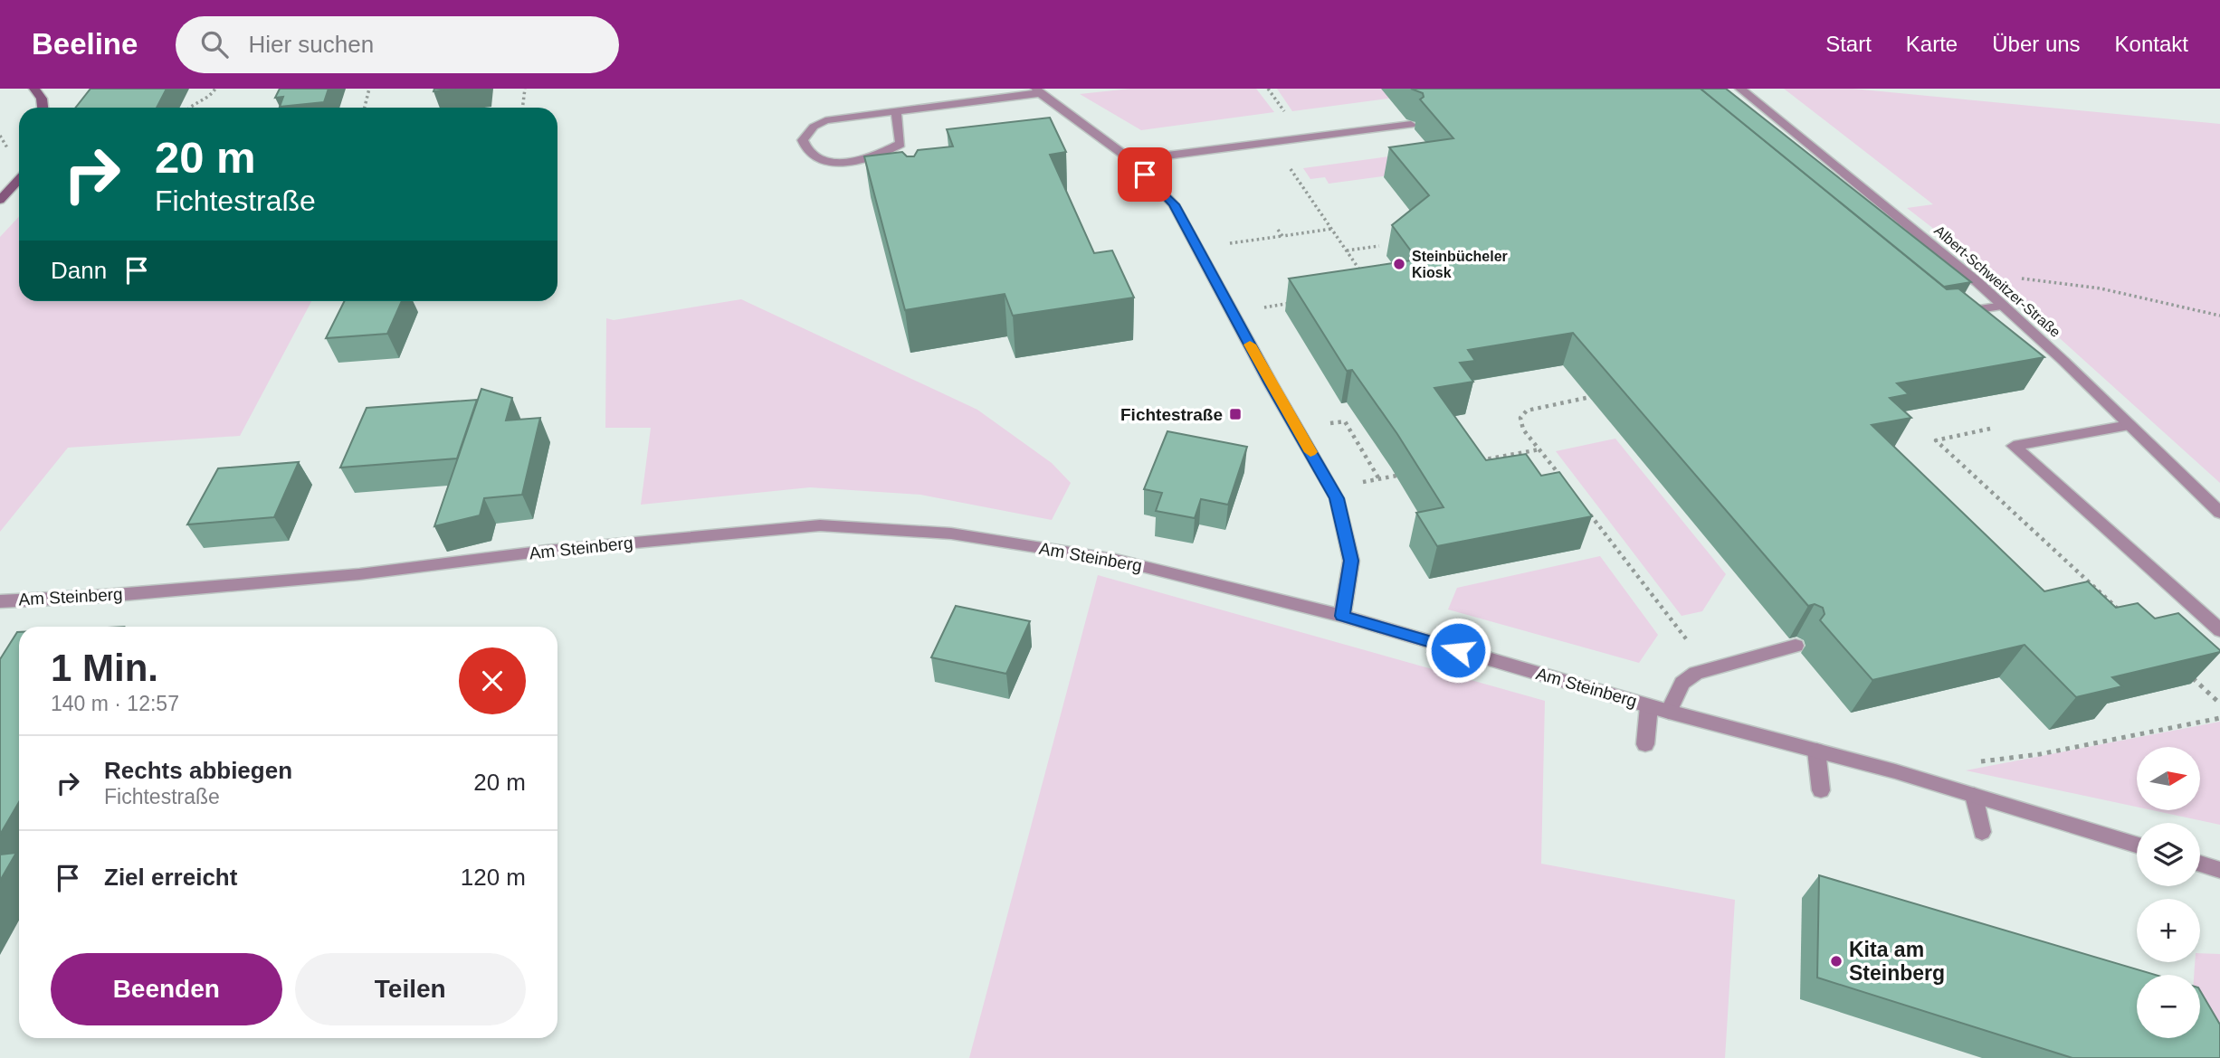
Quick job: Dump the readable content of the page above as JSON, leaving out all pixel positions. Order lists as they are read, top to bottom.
{
  "streets": {
    "street": ["Albert-Schweitzer-Straße", "Am Steinberg"]
  },
  "places": {
    "other": ["Steinbücheler Kiosk", "Kita am Steinberg"],
    "transit": ["Fichtestraße"]
  },
  "north": "right",
  "page": {
    "header": "Beeline",
    "search": "Hier suchen",
    "nav": [
      "Start",
      "Karte",
      "Über uns",
      "Kontakt"
    ],
    "turn": ["20 m", "Fichtestraße"],
    "then": "Dann",
    "heading": ["1 Min.", "140 m · 12:57"],
    "list": [
      {
        "name": "Rechts abbiegen",
        "note": "Fichtestraße",
        "value": "20 m"
      },
      {
        "name": "Ziel erreicht",
        "value": "120 m"
      }
    ],
    "map_buttons": ["+", "−"],
    "buttons": ["Beenden", "Teilen"]
  }
}
